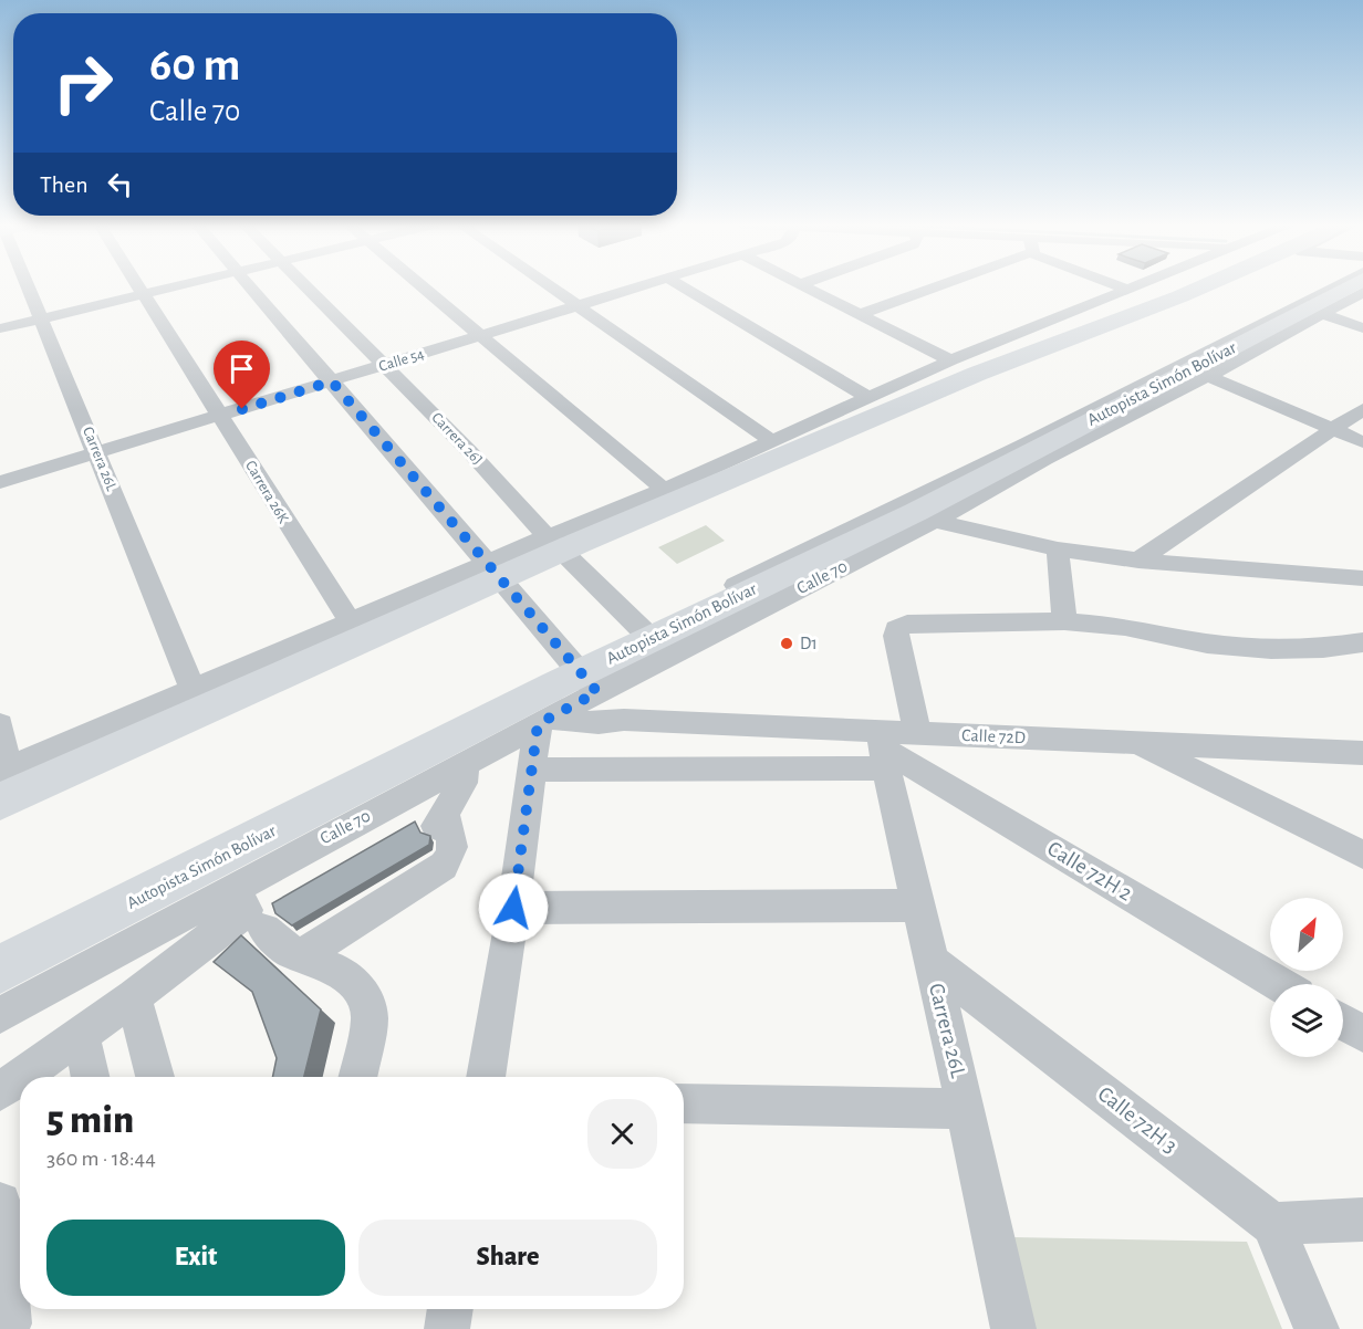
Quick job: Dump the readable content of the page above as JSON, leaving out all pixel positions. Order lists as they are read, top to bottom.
{
  "streets": {
    "highway": ["Autopista Simón Bolívar"],
    "street": [
      "Calle 54",
      "Carrera 26J",
      "Carrera 26L",
      "Carrera 26K",
      "Calle 70",
      "Calle 72D",
      "Calle 72H 2",
      "Calle 72H 3"
    ]
  },
  "crossings": [
    ["Calle 54", "Carrera 26J"],
    ["Calle 54", "Carrera 26L"],
    ["Calle 54", "Carrera 26K"],
    ["Autopista Simón Bolívar", "Carrera 26J"],
    ["Autopista Simón Bolívar", "Calle 70"],
    ["Carrera 26J", "Calle 70"],
    ["Carrera 26L", "Calle 72D"],
    ["Carrera 26L", "Calle 72H 2"],
    ["Carrera 26L", "Calle 72H 3"],
    ["Calle 70", "Calle 72D"],
    ["Calle 72D", "Calle 72H 2"]
  ],
  "places": ["D1"],
  "north": "top right",
  "page": {
    "turn": ["60 m", "Calle 70"],
    "then": "Then",
    "heading": ["5 min", "360 m · 18:44"],
    "buttons": ["Exit", "Share"]
  }
}
